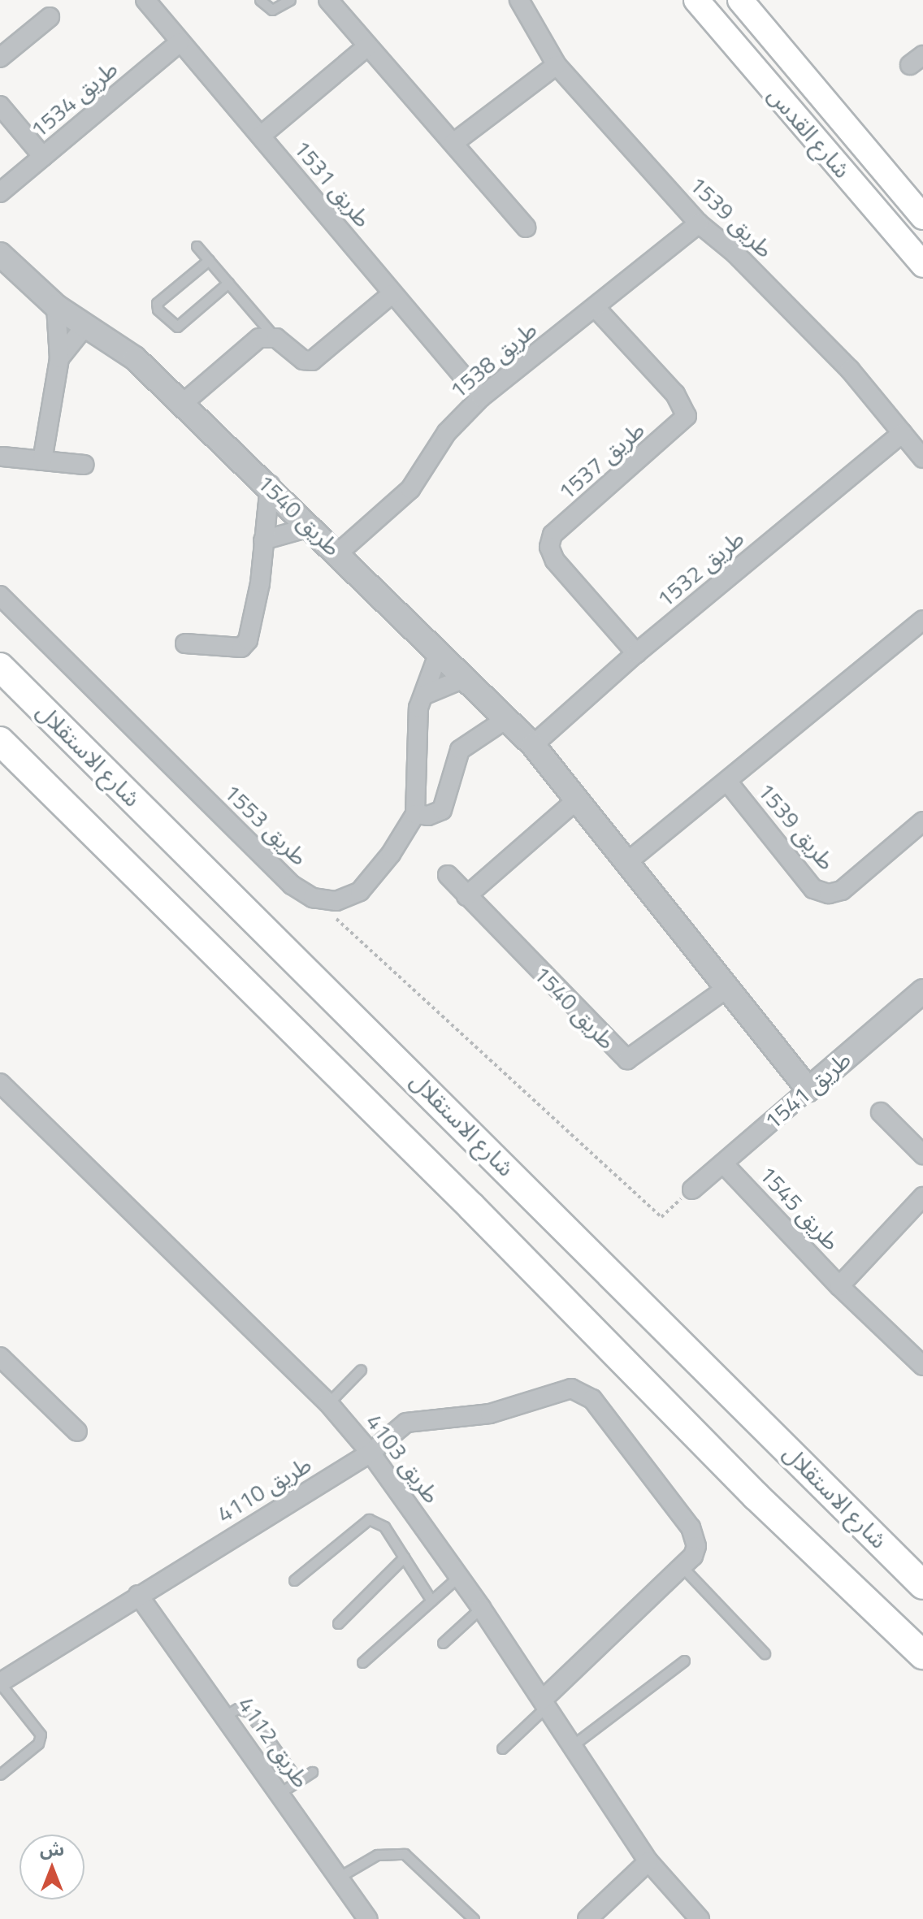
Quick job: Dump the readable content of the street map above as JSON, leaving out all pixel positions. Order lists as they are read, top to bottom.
{
  "streets": {
    "main road": ["شارع القدس", "شارع الاستقلال"],
    "street": [
      "طريق 1534",
      "طريق 1531",
      "طريق 1539",
      "طريق 1538",
      "طريق 1537",
      "طريق 1540",
      "طريق 1532",
      "طريق 1553",
      "طريق 1541",
      "طريق 1545",
      "طريق 4103",
      "طريق 4110",
      "طريق 4112"
    ]
  },
  "crossings": [
    ["طريق 1534", "طريق 1531"],
    ["طريق 1531", "طريق 1538"],
    ["طريق 1539", "طريق 1538"],
    ["طريق 1539", "طريق 1540"],
    ["طريق 1539", "طريق 1532"],
    ["طريق 1538", "طريق 1537"],
    ["طريق 1538", "طريق 1540"],
    ["طريق 1537", "طريق 1532"],
    ["طريق 1540", "طريق 1532"],
    ["طريق 1540", "طريق 1553"],
    ["طريق 1540", "طريق 1541"],
    ["طريق 1541", "طريق 1545"],
    ["طريق 4103", "طريق 4110"],
    ["طريق 4110", "طريق 4112"]
  ],
  "north": "top"
}
